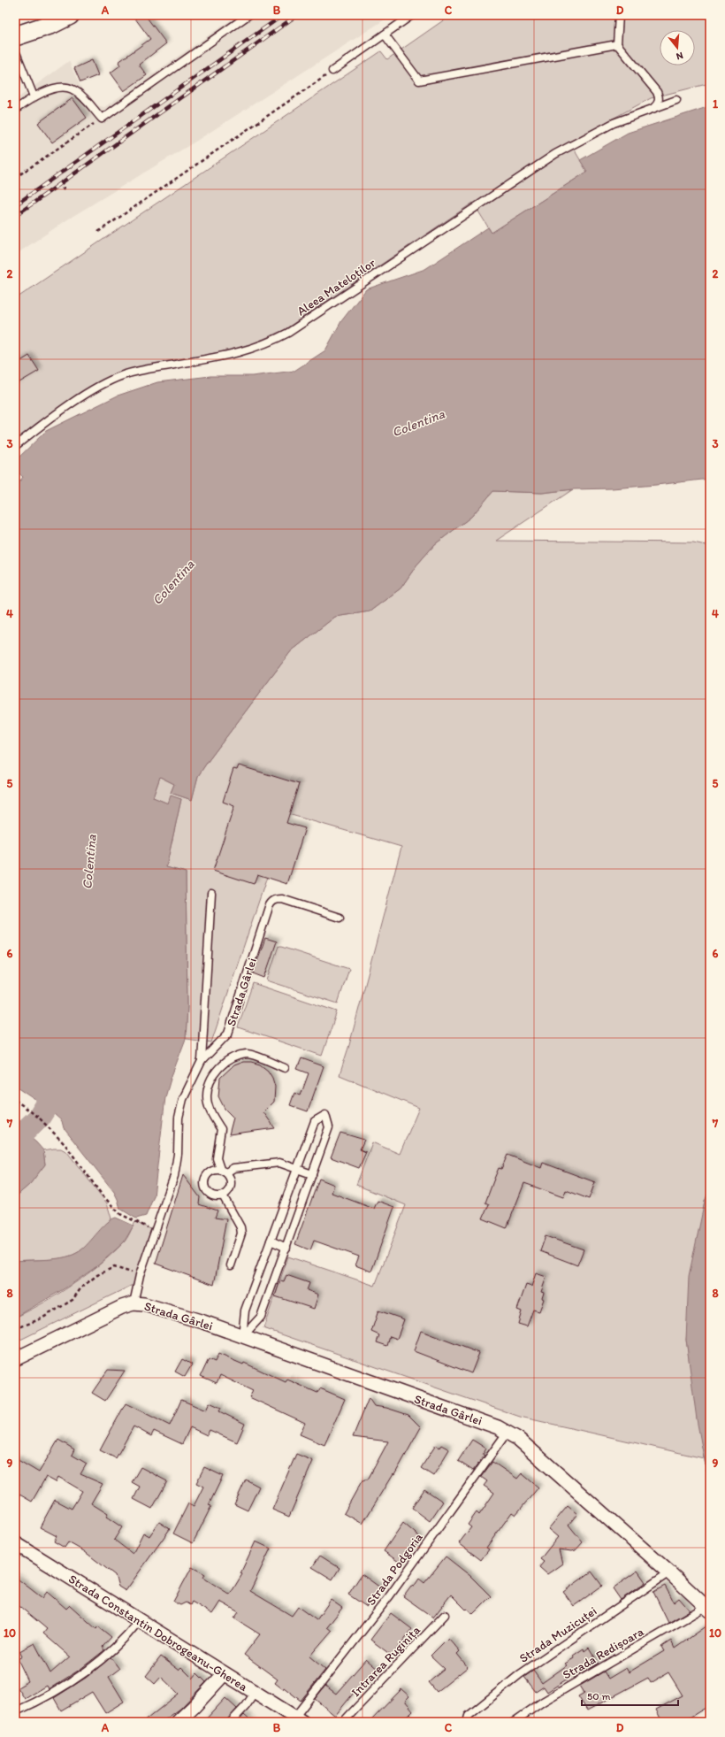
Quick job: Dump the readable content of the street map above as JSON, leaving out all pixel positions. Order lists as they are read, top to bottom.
{
  "streets": {
    "street": ["Strada Gârlei", "Strada Constantin Dobrogeanu-Gherea"],
    "lane": [
      "Aleea Mateloților",
      "Strada Podgoria",
      "Strada Muzicuței",
      "Strada Redișoara",
      "Intrarea Ruginița"
    ]
  },
  "crossings": [
    ["Strada Gârlei", "Strada Podgoria"],
    ["Strada Gârlei", "Strada Muzicuței"],
    ["Strada Gârlei", "Strada Redișoara"],
    ["Strada Podgoria", "Strada Constantin Dobrogeanu-Gherea"]
  ],
  "water": ["Colentina"],
  "scale_bar": "50 m",
  "north": "bottom",
  "grid": {
    "columns": [
      "A",
      "B",
      "C",
      "D"
    ],
    "rows": [
      "1",
      "2",
      "3",
      "4",
      "5",
      "6",
      "7",
      "8",
      "9",
      "10"
    ]
  }
}
